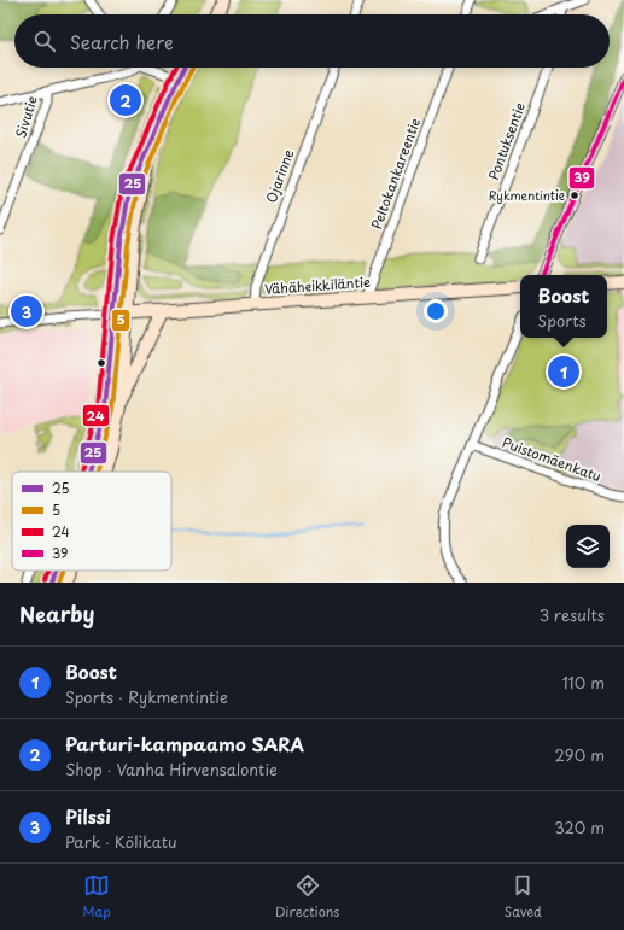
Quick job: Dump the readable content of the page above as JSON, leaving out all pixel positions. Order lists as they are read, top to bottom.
{
  "streets": {
    "main road": ["Vähäheikkiläntie"],
    "street": [
      "Sivutie",
      "Pontuksentie",
      "Peltokankareentie",
      "Ojarinne",
      "Puistomäenkatu"
    ]
  },
  "crossings": [
    ["Peltokankareentie", "Vähäheikkiläntie"],
    ["Ojarinne", "Vähäheikkiläntie"]
  ],
  "places": ["Rykmentintie"],
  "lines": [
    "transit line 25",
    "transit line 5",
    "transit line 24",
    "transit line 39"
  ],
  "legend": [
    "25",
    "5",
    "24",
    "39"
  ],
  "page": {
    "search": "Search here",
    "pins": ["2", "3", "1"],
    "popup": ["Boost", "Sports"],
    "heading": ["Nearby", "3 results"],
    "list": [
      {
        "mark": "1",
        "name": "Boost",
        "note": "Sports · Rykmentintie",
        "value": "110 m"
      },
      {
        "mark": "2",
        "name": "Parturi-kampaamo SARA",
        "note": "Shop · Vanha Hirvensalontie",
        "value": "290 m"
      },
      {
        "mark": "3",
        "name": "Pilssi",
        "note": "Park · Kölikatu",
        "value": "320 m"
      }
    ],
    "nav": ["Map", "Directions", "Saved"]
  }
}
